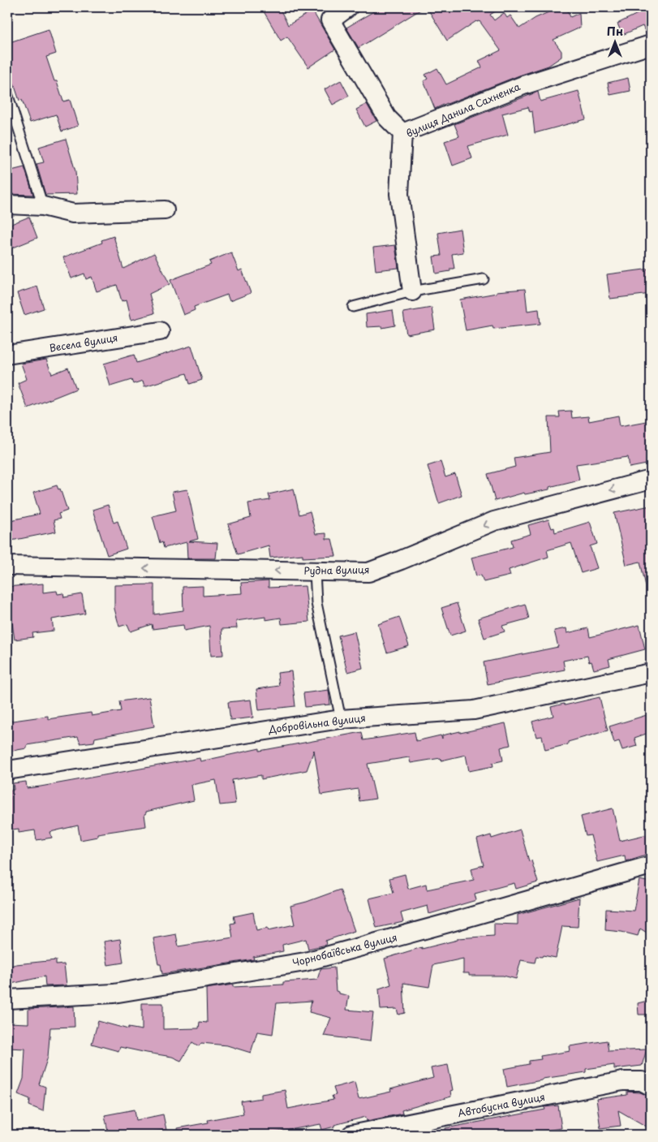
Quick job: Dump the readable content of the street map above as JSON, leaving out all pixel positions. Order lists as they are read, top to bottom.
{
  "streets": {
    "street": [
      "вулиця Данила Сахненка",
      "Весела вулиця",
      "Рудна вулиця",
      "Добровільна вулиця",
      "Чорнобаївська вулиця",
      "Автобусна вулиця"
    ]
  },
  "one_way": ["Рудна вулиця"],
  "north": "top"
}
